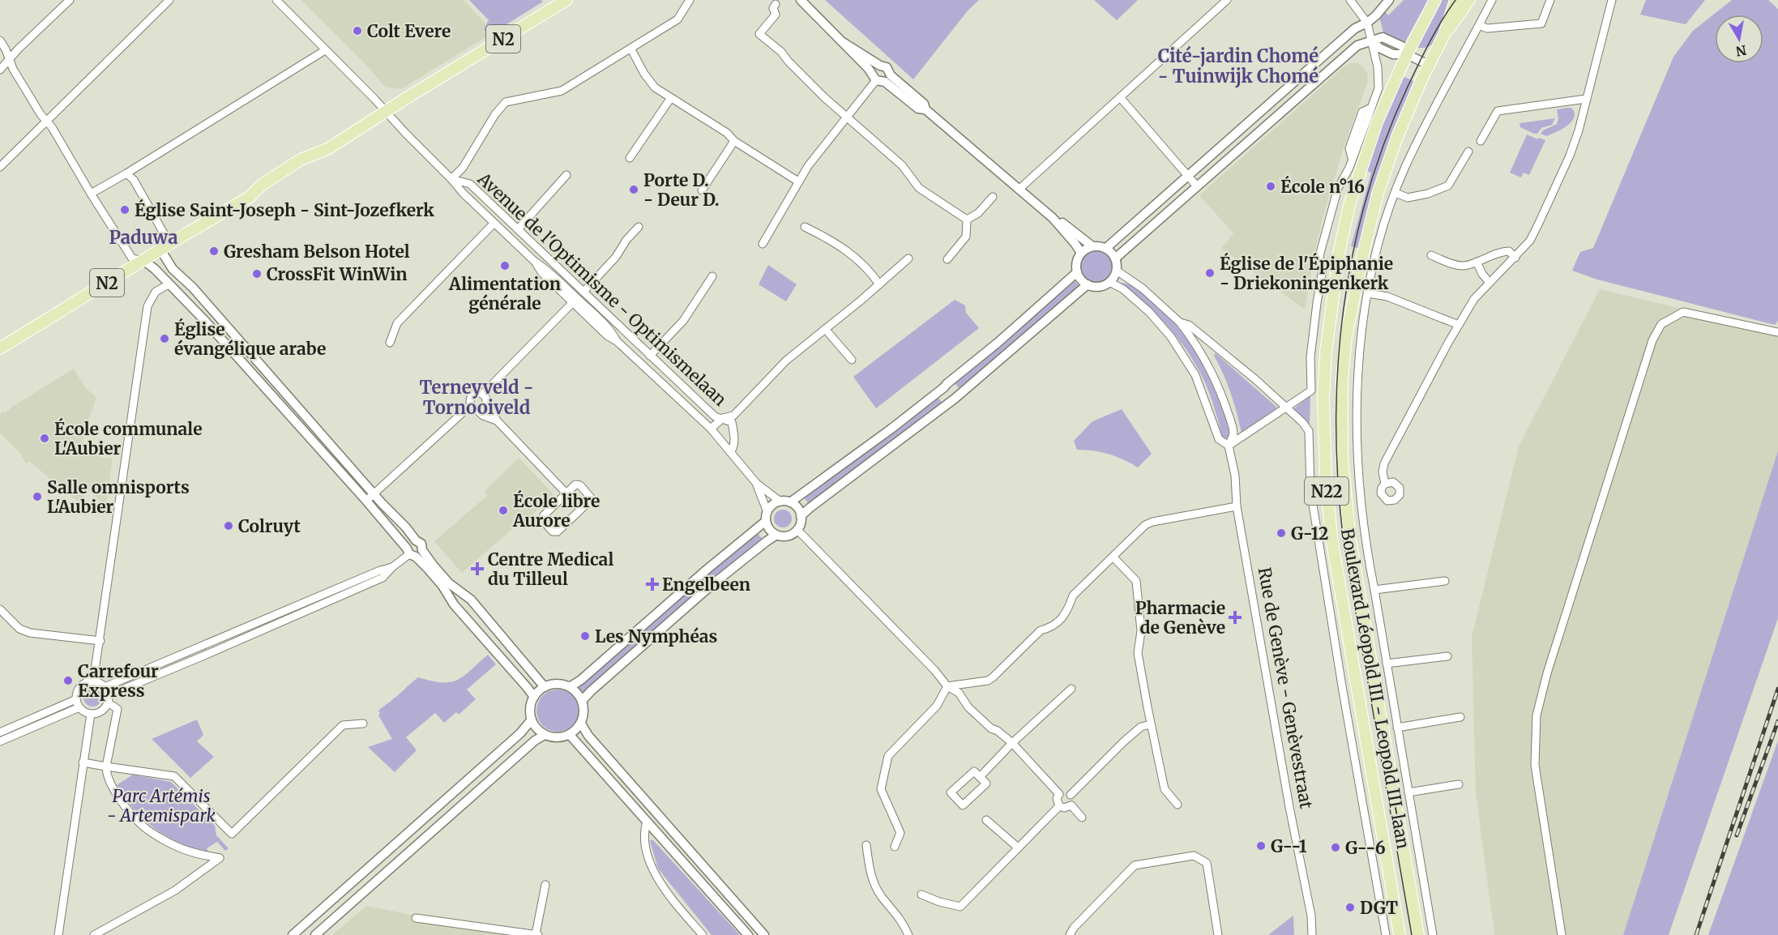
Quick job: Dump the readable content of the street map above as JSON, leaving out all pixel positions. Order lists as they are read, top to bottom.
{
  "streets": {
    "main road": ["N2", "N22", "Boulevard Léopold III - Leopold III-laan"],
    "street": ["Avenue de l'Optimisme - Optimismelaan", "Rue de Genève - Genèvestraat"]
  },
  "crossings": [
    ["N2", "Avenue de l'Optimisme - Optimismelaan"]
  ],
  "districts": ["Cité-jardin Chomé - Tuinwijk Chomé", "Paduwa", "Terneyveld - Tornooiveld"],
  "parks": ["Parc Artémis - Artemispark"],
  "places": {
    "other": [
      "Colt Evere",
      "École n°16",
      "Porte D. - Deur D.",
      "Église Saint-Joseph - Sint-Jozefkerk",
      "Gresham Belson Hotel",
      "Alimentation générale",
      "Église de l'Épiphanie - Driekoningenkerk",
      "CrossFit WinWin",
      "Église évangélique arabe",
      "École communale L'Aubier",
      "Salle omnisports L'Aubier",
      "École libre Aurore",
      "Colruyt",
      "G-12",
      "Les Nymphéas",
      "Carrefour Express",
      "G--1",
      "G--6",
      "DGT"
    ],
    "health": ["Centre Medical du Tilleul", "Engelbeen", "Pharmacie de Genève"]
  },
  "north": "bottom"
}
